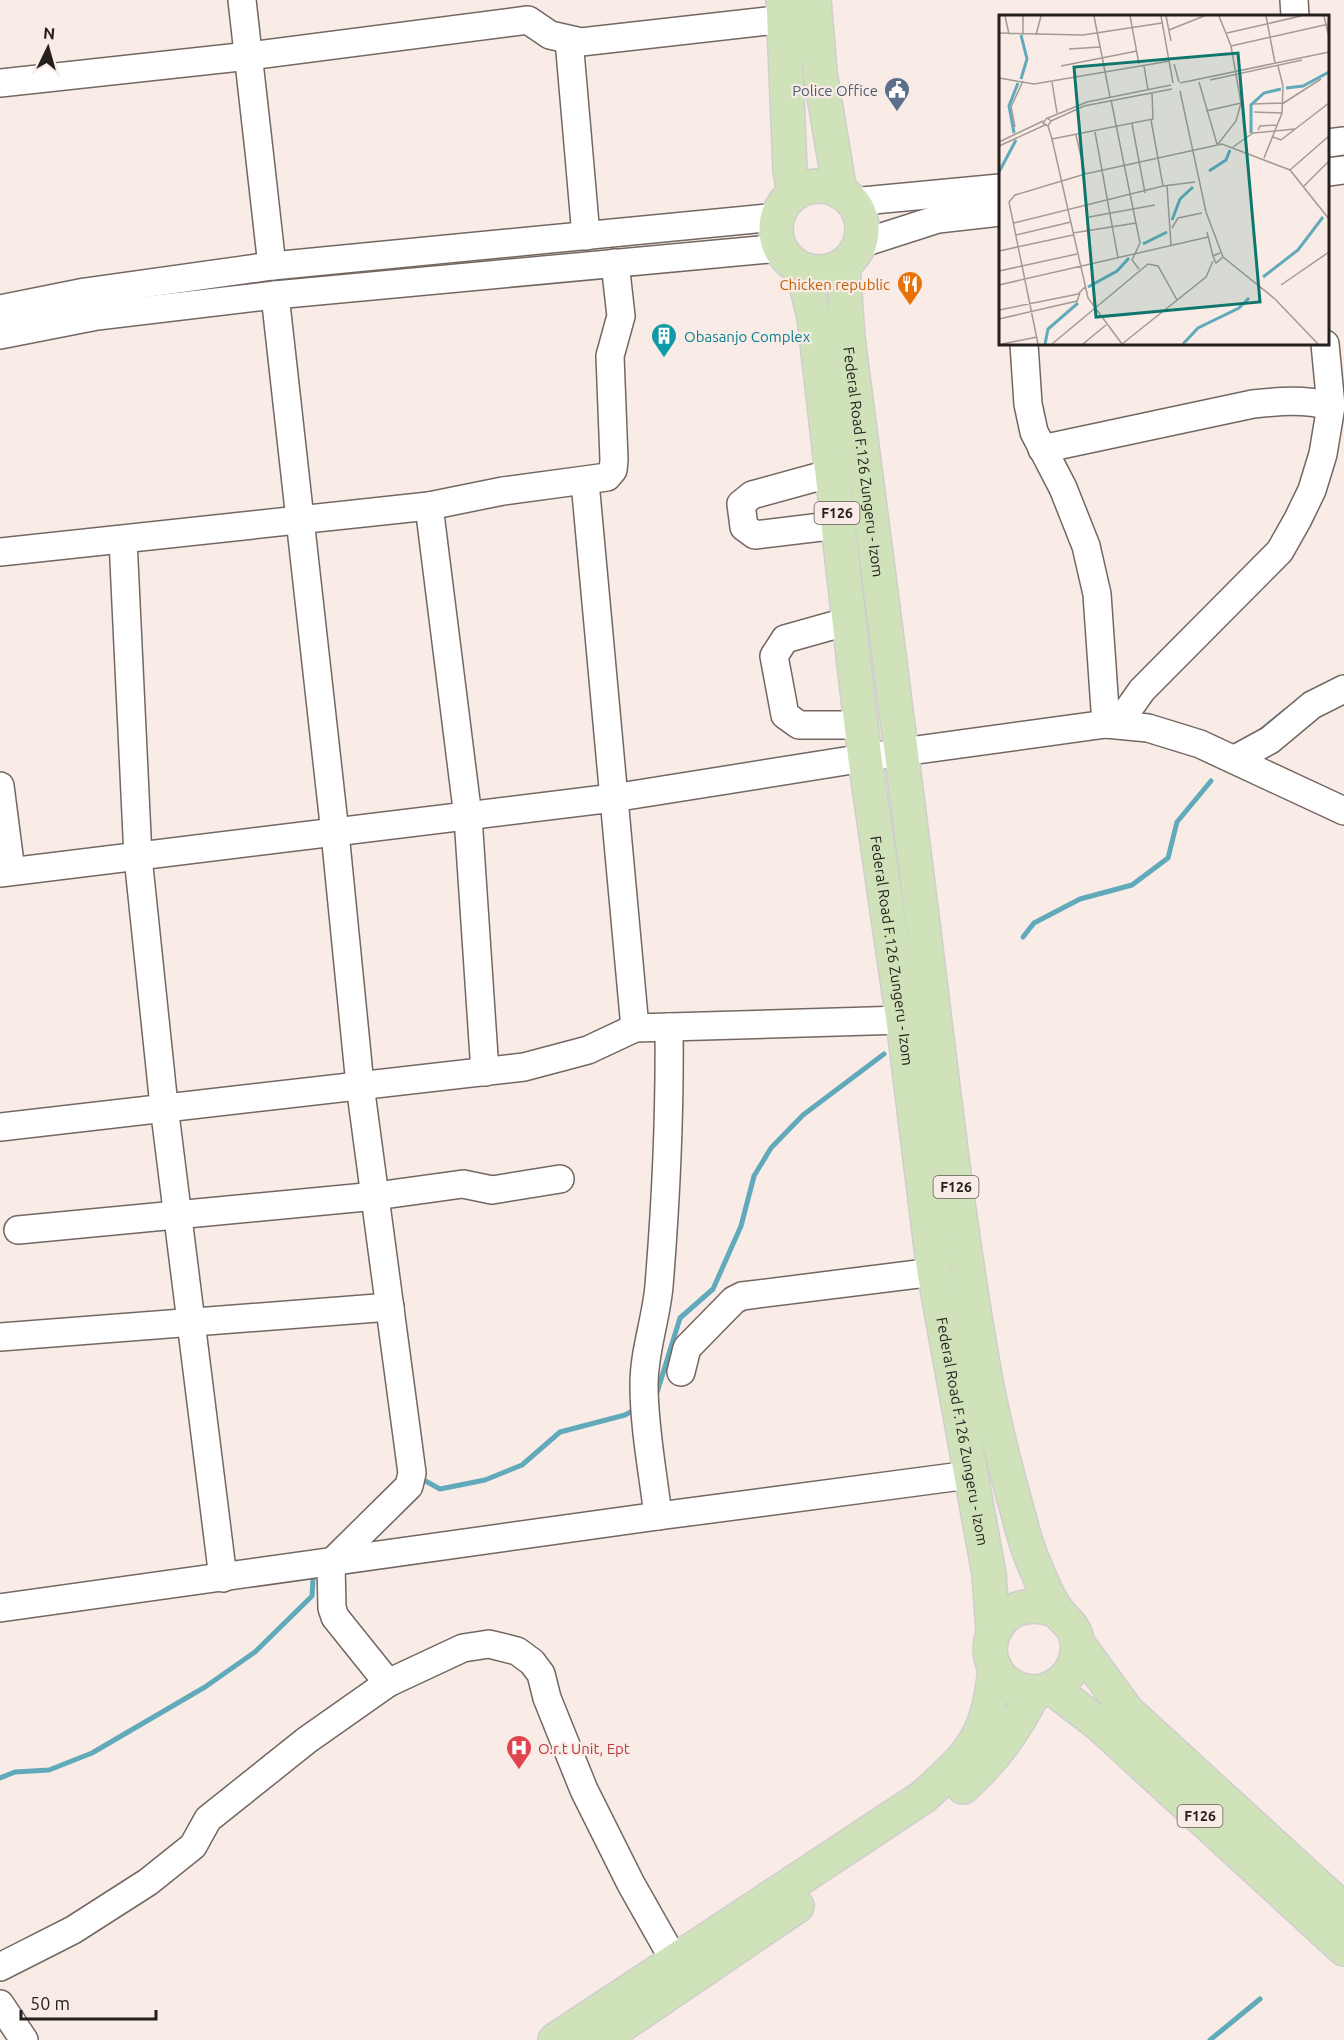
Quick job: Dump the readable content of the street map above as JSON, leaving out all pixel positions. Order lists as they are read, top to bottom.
{
  "streets": {
    "main road": ["Federal Road F.126 Zungeru - Izom", "F126"]
  },
  "crossings": [
    ["Federal Road F.126 Zungeru - Izom", "F126"]
  ],
  "places": {
    "public building": ["Police Office"],
    "restaurant": ["Chicken republic"],
    "building": ["Obasanjo Complex"],
    "hospital": ["O.r.t Unit, Ept"]
  },
  "scale_bar": "50 m",
  "north": "top"
}
